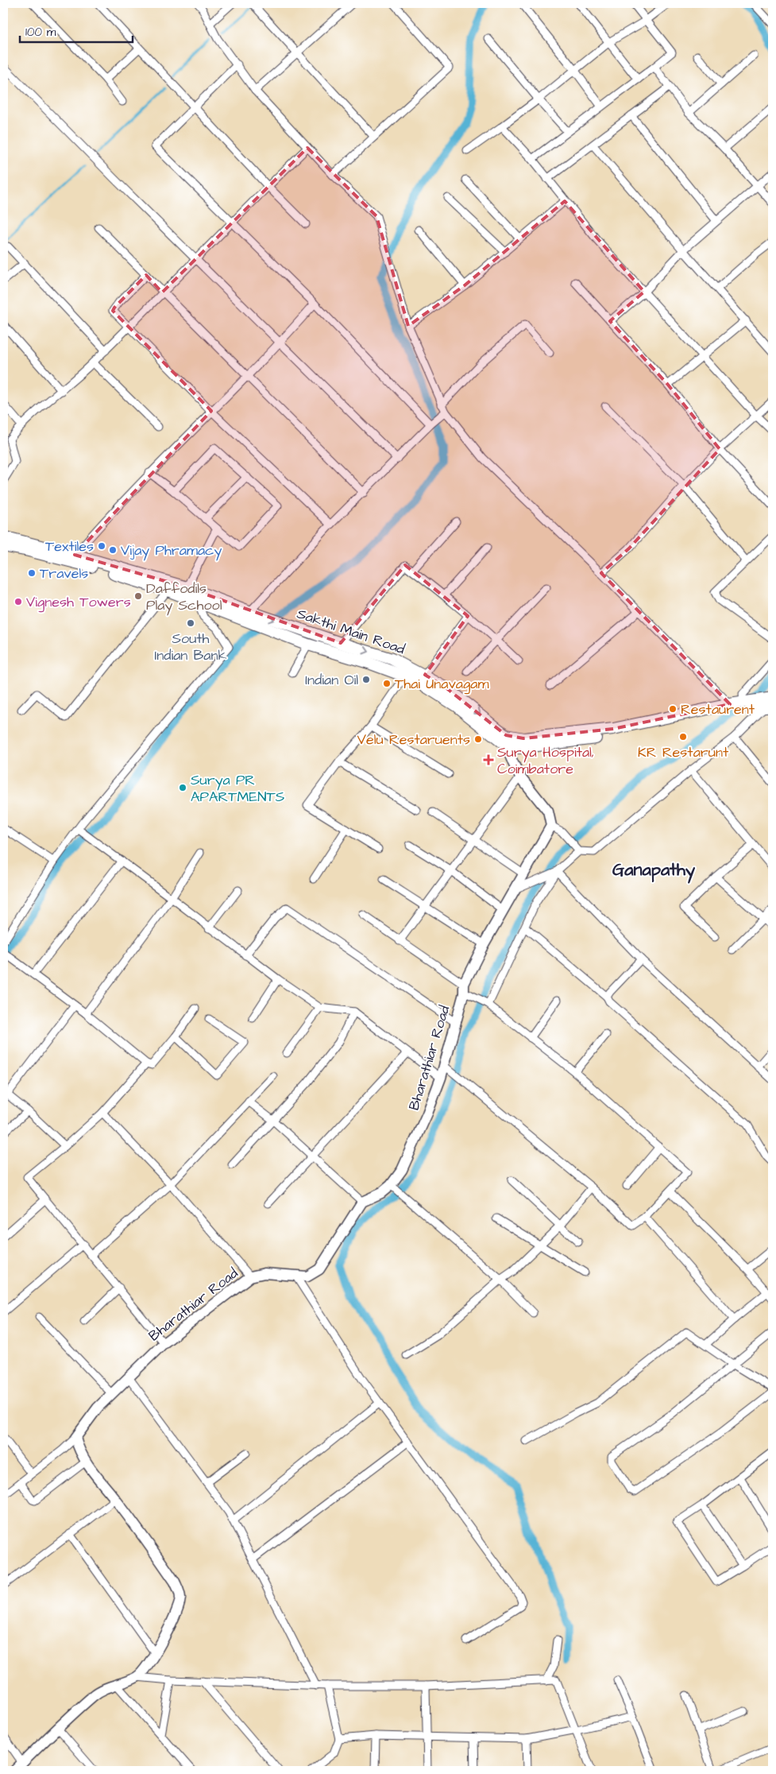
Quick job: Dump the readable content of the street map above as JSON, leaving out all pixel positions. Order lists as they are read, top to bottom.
{
  "streets": {
    "highway": ["Sakthi Main Road"],
    "main road": ["Bharathiar Road"]
  },
  "districts": ["Ganapathy"],
  "places": {
    "other": [
      "Textiles",
      "Vijay Phramacy",
      "Travels",
      "Daffodils Play School",
      "Vignesh Towers",
      "South Indian Bank",
      "Indian Oil",
      "Thai Unavagam",
      "Restaurent",
      "KR Restarunt",
      "Velu Restaruents",
      "Surya PR APARTMENTS"
    ],
    "health": ["Surya Hospital, Coimbatore"]
  },
  "scale_bar": "100 m"
}
